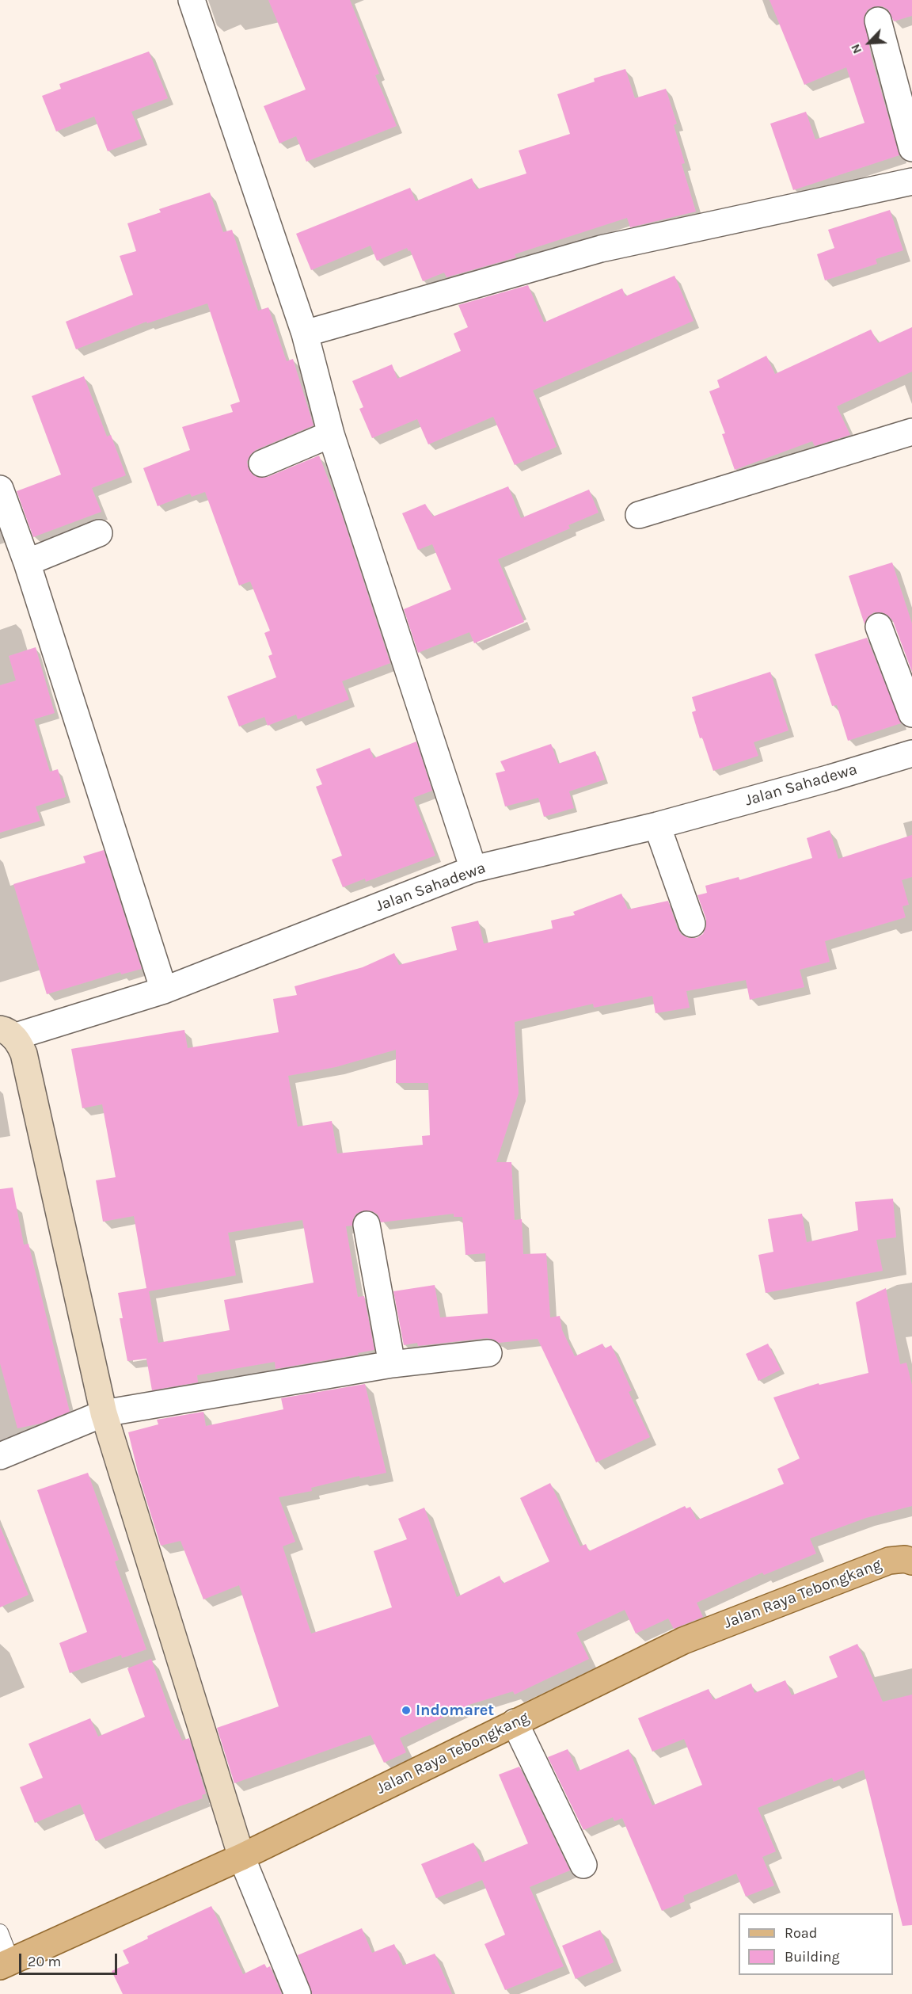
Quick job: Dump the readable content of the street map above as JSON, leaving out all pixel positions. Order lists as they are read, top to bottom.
{
  "streets": {
    "main road": ["Jalan Raya Tebongkang"],
    "street": ["Jalan Sahadewa"]
  },
  "places": ["Indomaret"],
  "legend": ["Road", "Building"],
  "scale_bar": "20 m",
  "north": "bottom left"
}
